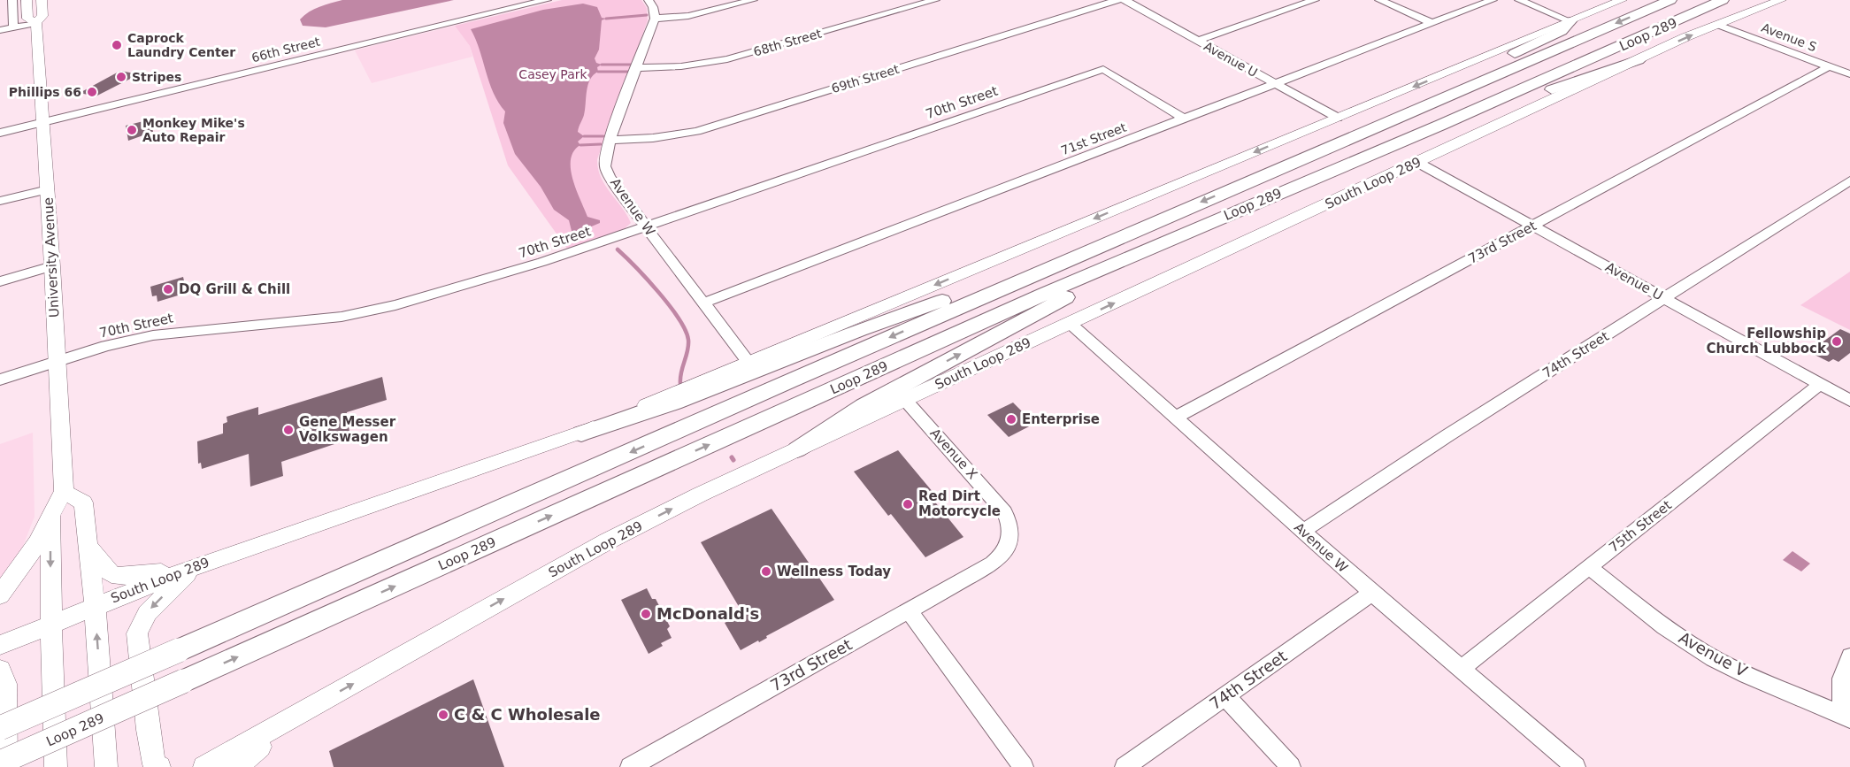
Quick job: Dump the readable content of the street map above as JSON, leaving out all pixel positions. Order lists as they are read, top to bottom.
{
  "streets": {
    "highway": ["Loop 289"],
    "main road": ["South Loop 289", "University Avenue"],
    "street": [
      "Avenue S",
      "68th Street",
      "66th Street",
      "Avenue U",
      "69th Street",
      "70th Street",
      "71st Street",
      "Avenue W",
      "73rd Street",
      "74th Street",
      "Avenue X",
      "75th Street",
      "Avenue V"
    ]
  },
  "crossings": [
    ["Avenue S", "South Loop 289"],
    ["Avenue S", "73rd Street"],
    ["68th Street", "Avenue W"],
    ["66th Street", "University Avenue"],
    ["Avenue U", "71st Street"],
    ["Avenue U", "South Loop 289"],
    ["Avenue U", "73rd Street"],
    ["Avenue U", "74th Street"],
    ["Avenue U", "75th Street"],
    ["69th Street", "Avenue W"],
    ["70th Street", "71st Street"],
    ["70th Street", "Avenue W"],
    ["70th Street", "University Avenue"],
    ["71st Street", "Avenue W"],
    ["South Loop 289", "Avenue W"],
    ["South Loop 289", "Avenue X"],
    ["Avenue W", "73rd Street"],
    ["Avenue W", "74th Street"],
    ["Avenue W", "75th Street"],
    ["73rd Street", "Avenue X"],
    ["75th Street", "Avenue V"]
  ],
  "parks": ["Casey Park"],
  "places": [
    "Caprock Laundry Center",
    "Stripes",
    "Phillips 66",
    "Monkey Mike's Auto Repair",
    "DQ Grill & Chill",
    "Fellowship Church Lubbock",
    "Enterprise",
    "Gene Messer Volkswagen",
    "Red Dirt Motorcycle",
    "Wellness Today",
    "McDonald's",
    "C & C Wholesale"
  ]
}
